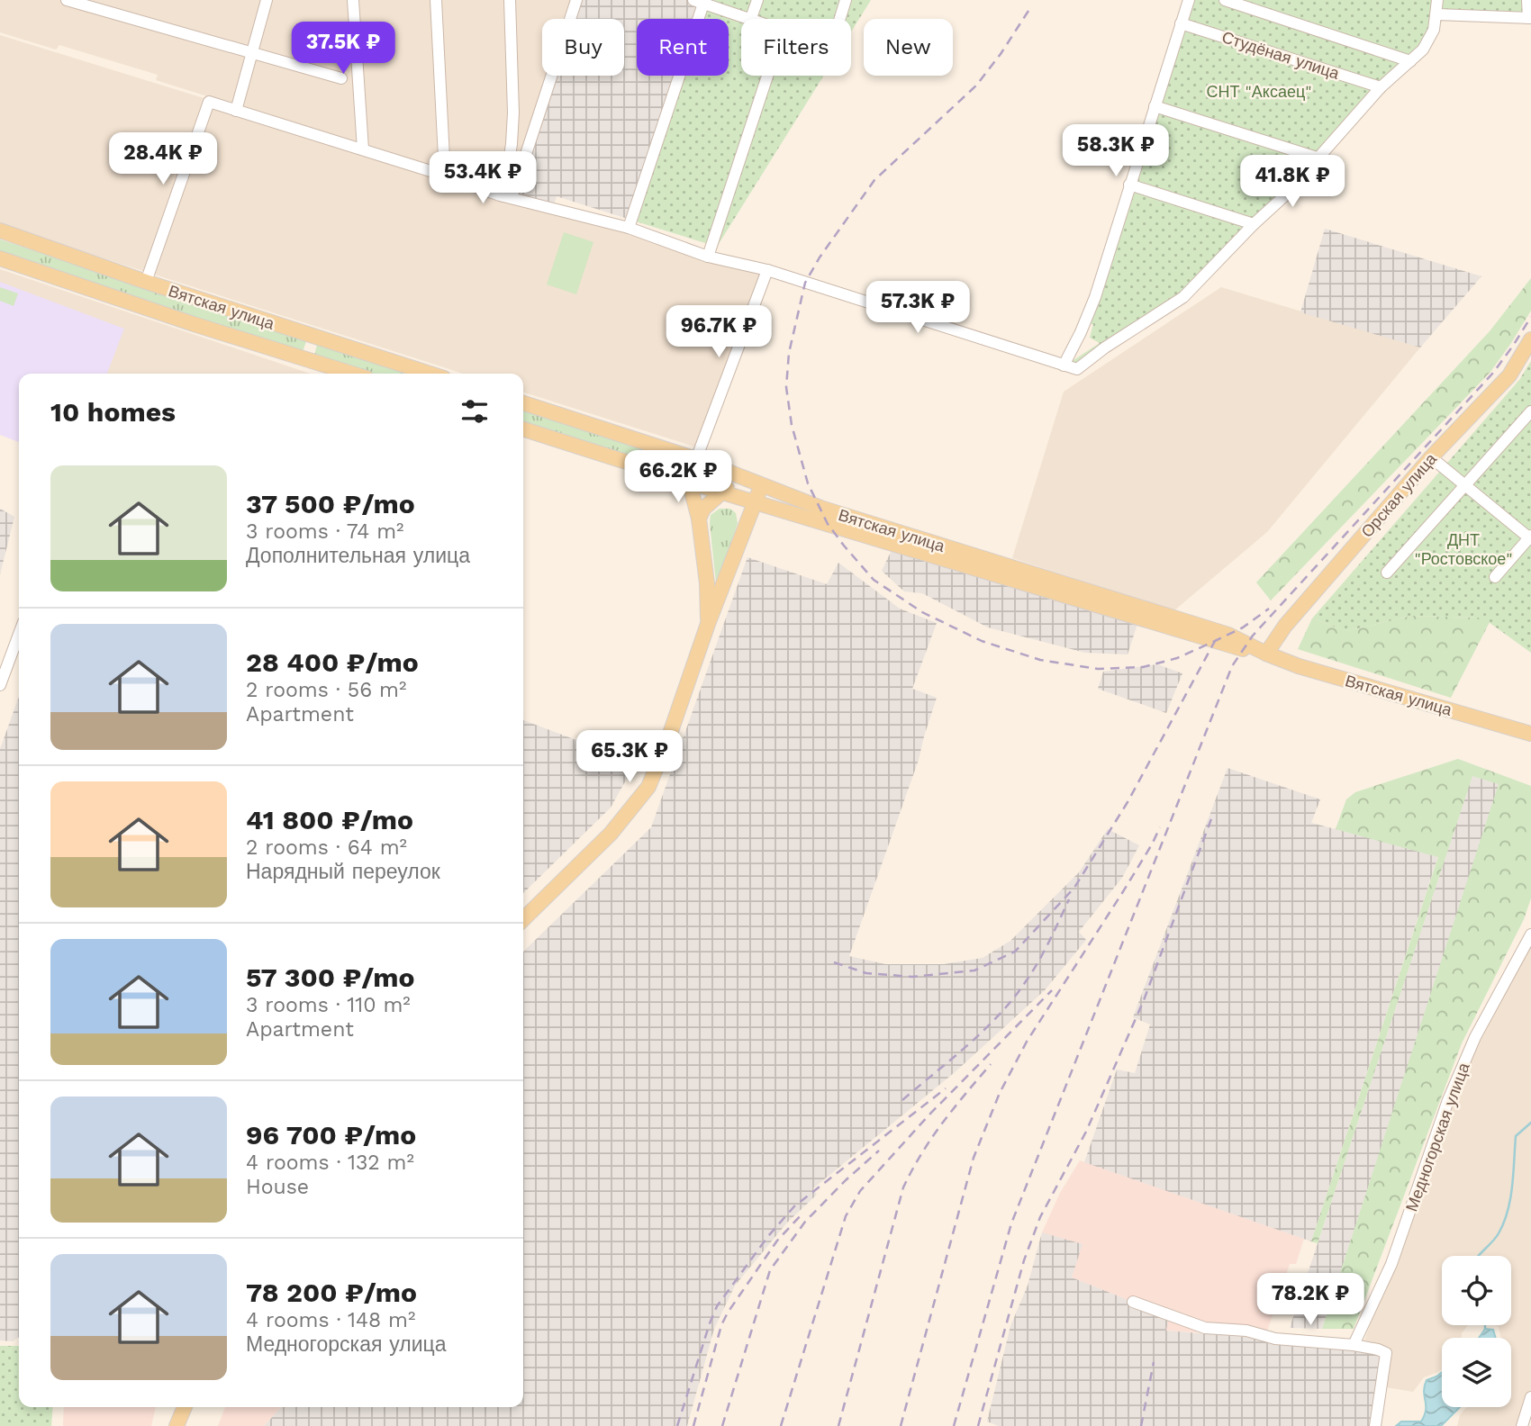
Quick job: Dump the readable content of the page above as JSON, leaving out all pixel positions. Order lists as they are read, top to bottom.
{
  "streets": {
    "main road": ["Вятская улица", "Орская улица"],
    "street": ["Студёная улица", "Медногорская улица"]
  },
  "crossings": [
    ["Вятская улица", "Орская улица"]
  ],
  "parks": ["СНТ \"Аксаец\"", "ДНТ \"Ростовское\""],
  "page": {
    "chip": [
      "Buy",
      "Rent",
      "Filters",
      "New"
    ],
    "price": [
      "37.5K ₽",
      "58.3K ₽",
      "28.4K ₽",
      "53.4K ₽",
      "41.8K ₽",
      "57.3K ₽",
      "96.7K ₽",
      "66.2K ₽",
      "65.3K ₽",
      "78.2K ₽"
    ],
    "heading": "10 homes",
    "list": [
      {
        "name": "37 500 ₽/mo",
        "note": "3 rooms · 74 m² · Дополнительная улица"
      },
      {
        "name": "28 400 ₽/mo",
        "note": "2 rooms · 56 m² · Apartment"
      },
      {
        "name": "41 800 ₽/mo",
        "note": "2 rooms · 64 m² · Нарядный переулок"
      },
      {
        "name": "57 300 ₽/mo",
        "note": "3 rooms · 110 m² · Apartment"
      },
      {
        "name": "96 700 ₽/mo",
        "note": "4 rooms · 132 m² · House"
      },
      {
        "name": "78 200 ₽/mo",
        "note": "4 rooms · 148 m² · Медногорская улица"
      }
    ]
  }
}
